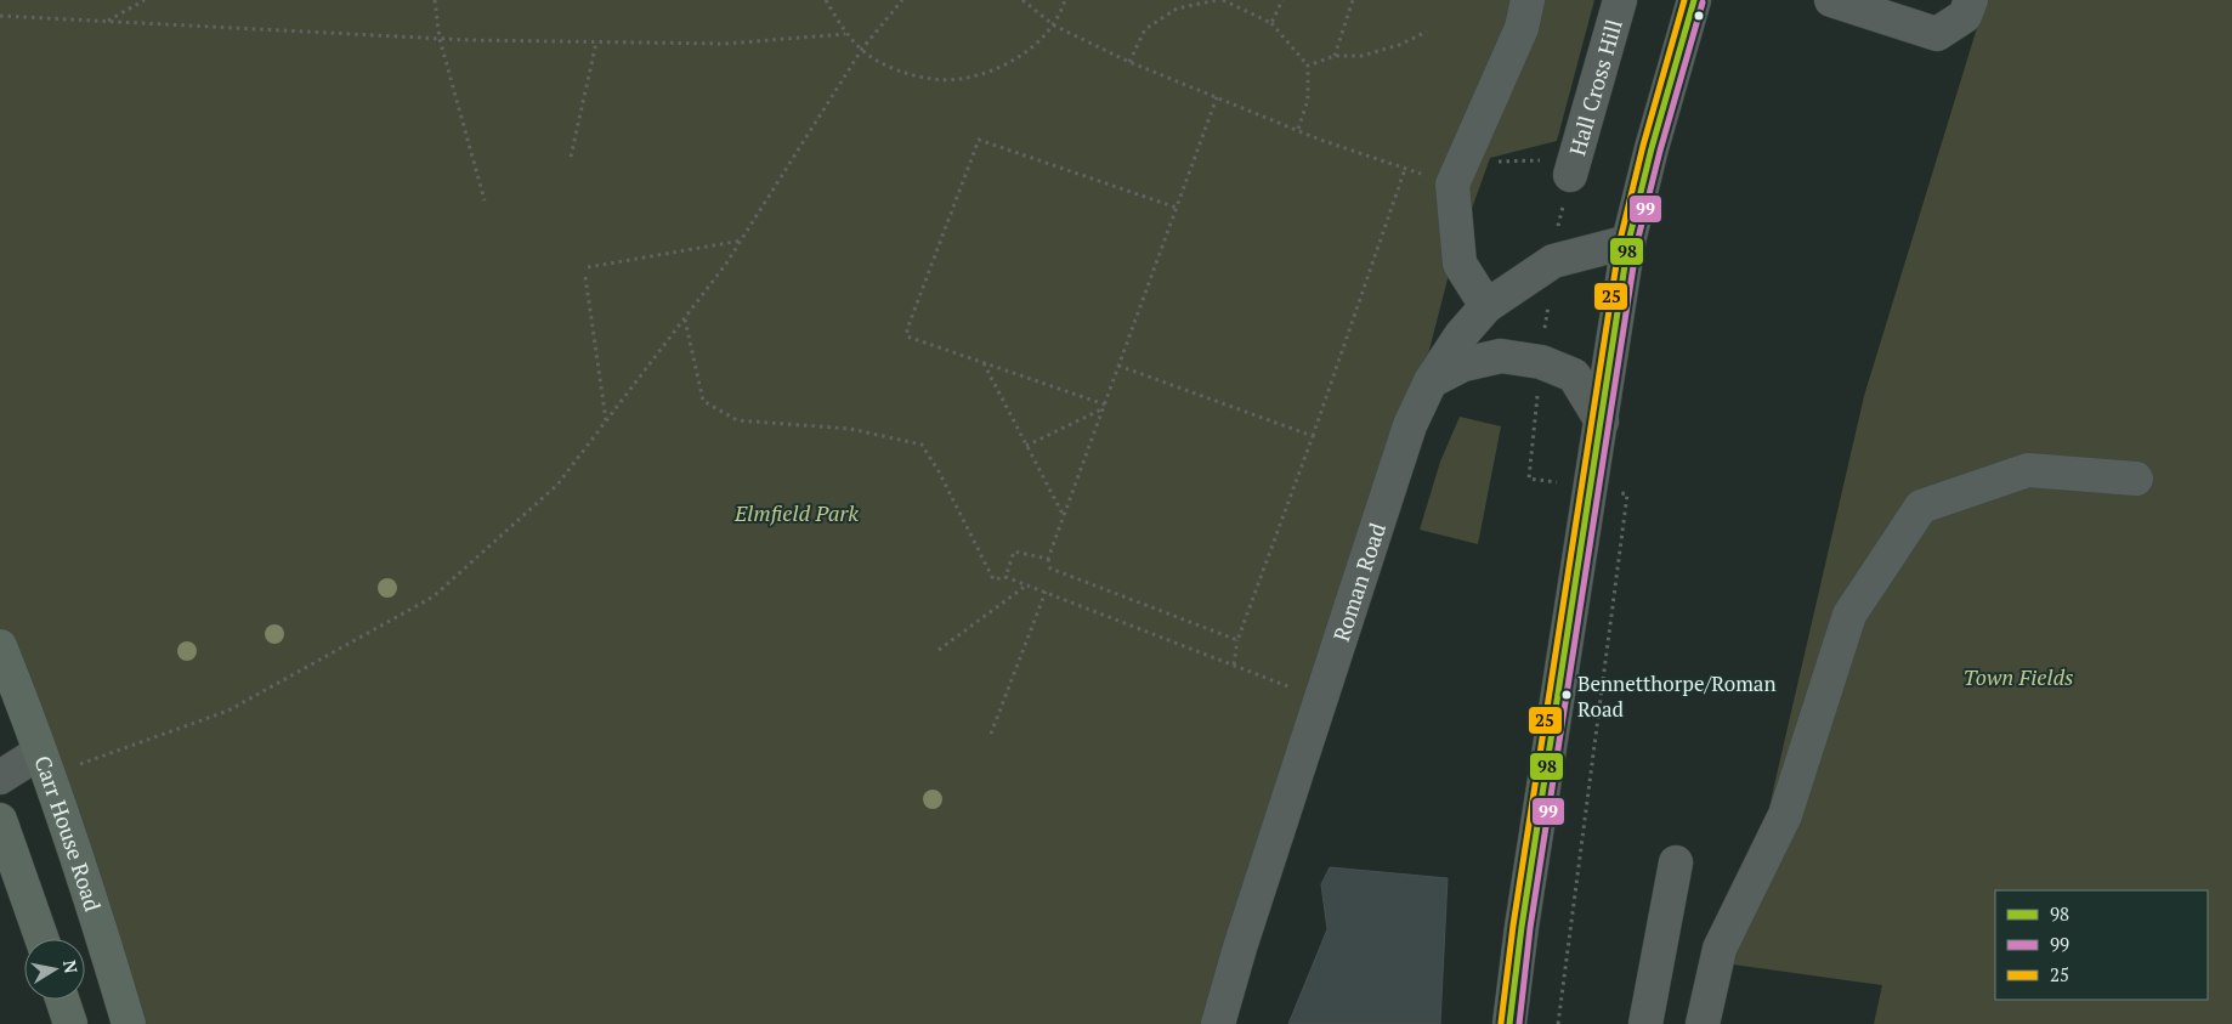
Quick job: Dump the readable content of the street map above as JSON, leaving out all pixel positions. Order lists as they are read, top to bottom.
{
  "streets": {
    "highway": ["Carr House Road"],
    "street": ["Hall Cross Hill", "Roman Road"]
  },
  "parks": ["Elmfield Park", "Town Fields"],
  "places": ["Bennetthorpe/Roman Road"],
  "lines": ["transit line 98", "transit line 25", "transit line 99"],
  "legend": ["98", "99", "25"],
  "north": "right"
}
